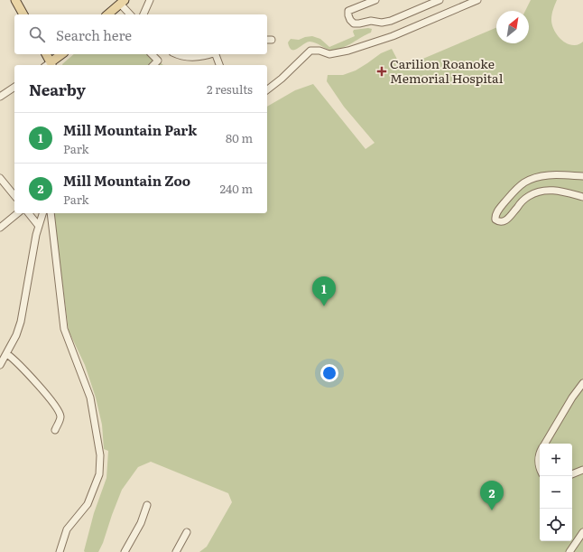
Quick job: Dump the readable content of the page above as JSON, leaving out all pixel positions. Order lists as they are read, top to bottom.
{
  "places": {
    "health": ["Carilion Roanoke Memorial Hospital"]
  },
  "north": "top right",
  "page": {
    "search": "Search here",
    "heading": ["Nearby", "2 results"],
    "list": [
      {
        "mark": "1",
        "name": "Mill Mountain Park",
        "note": "Park",
        "value": "80 m"
      },
      {
        "mark": "2",
        "name": "Mill Mountain Zoo",
        "note": "Park",
        "value": "240 m"
      }
    ],
    "pins": ["1", "2"],
    "map_buttons": ["+", "−"]
  }
}
